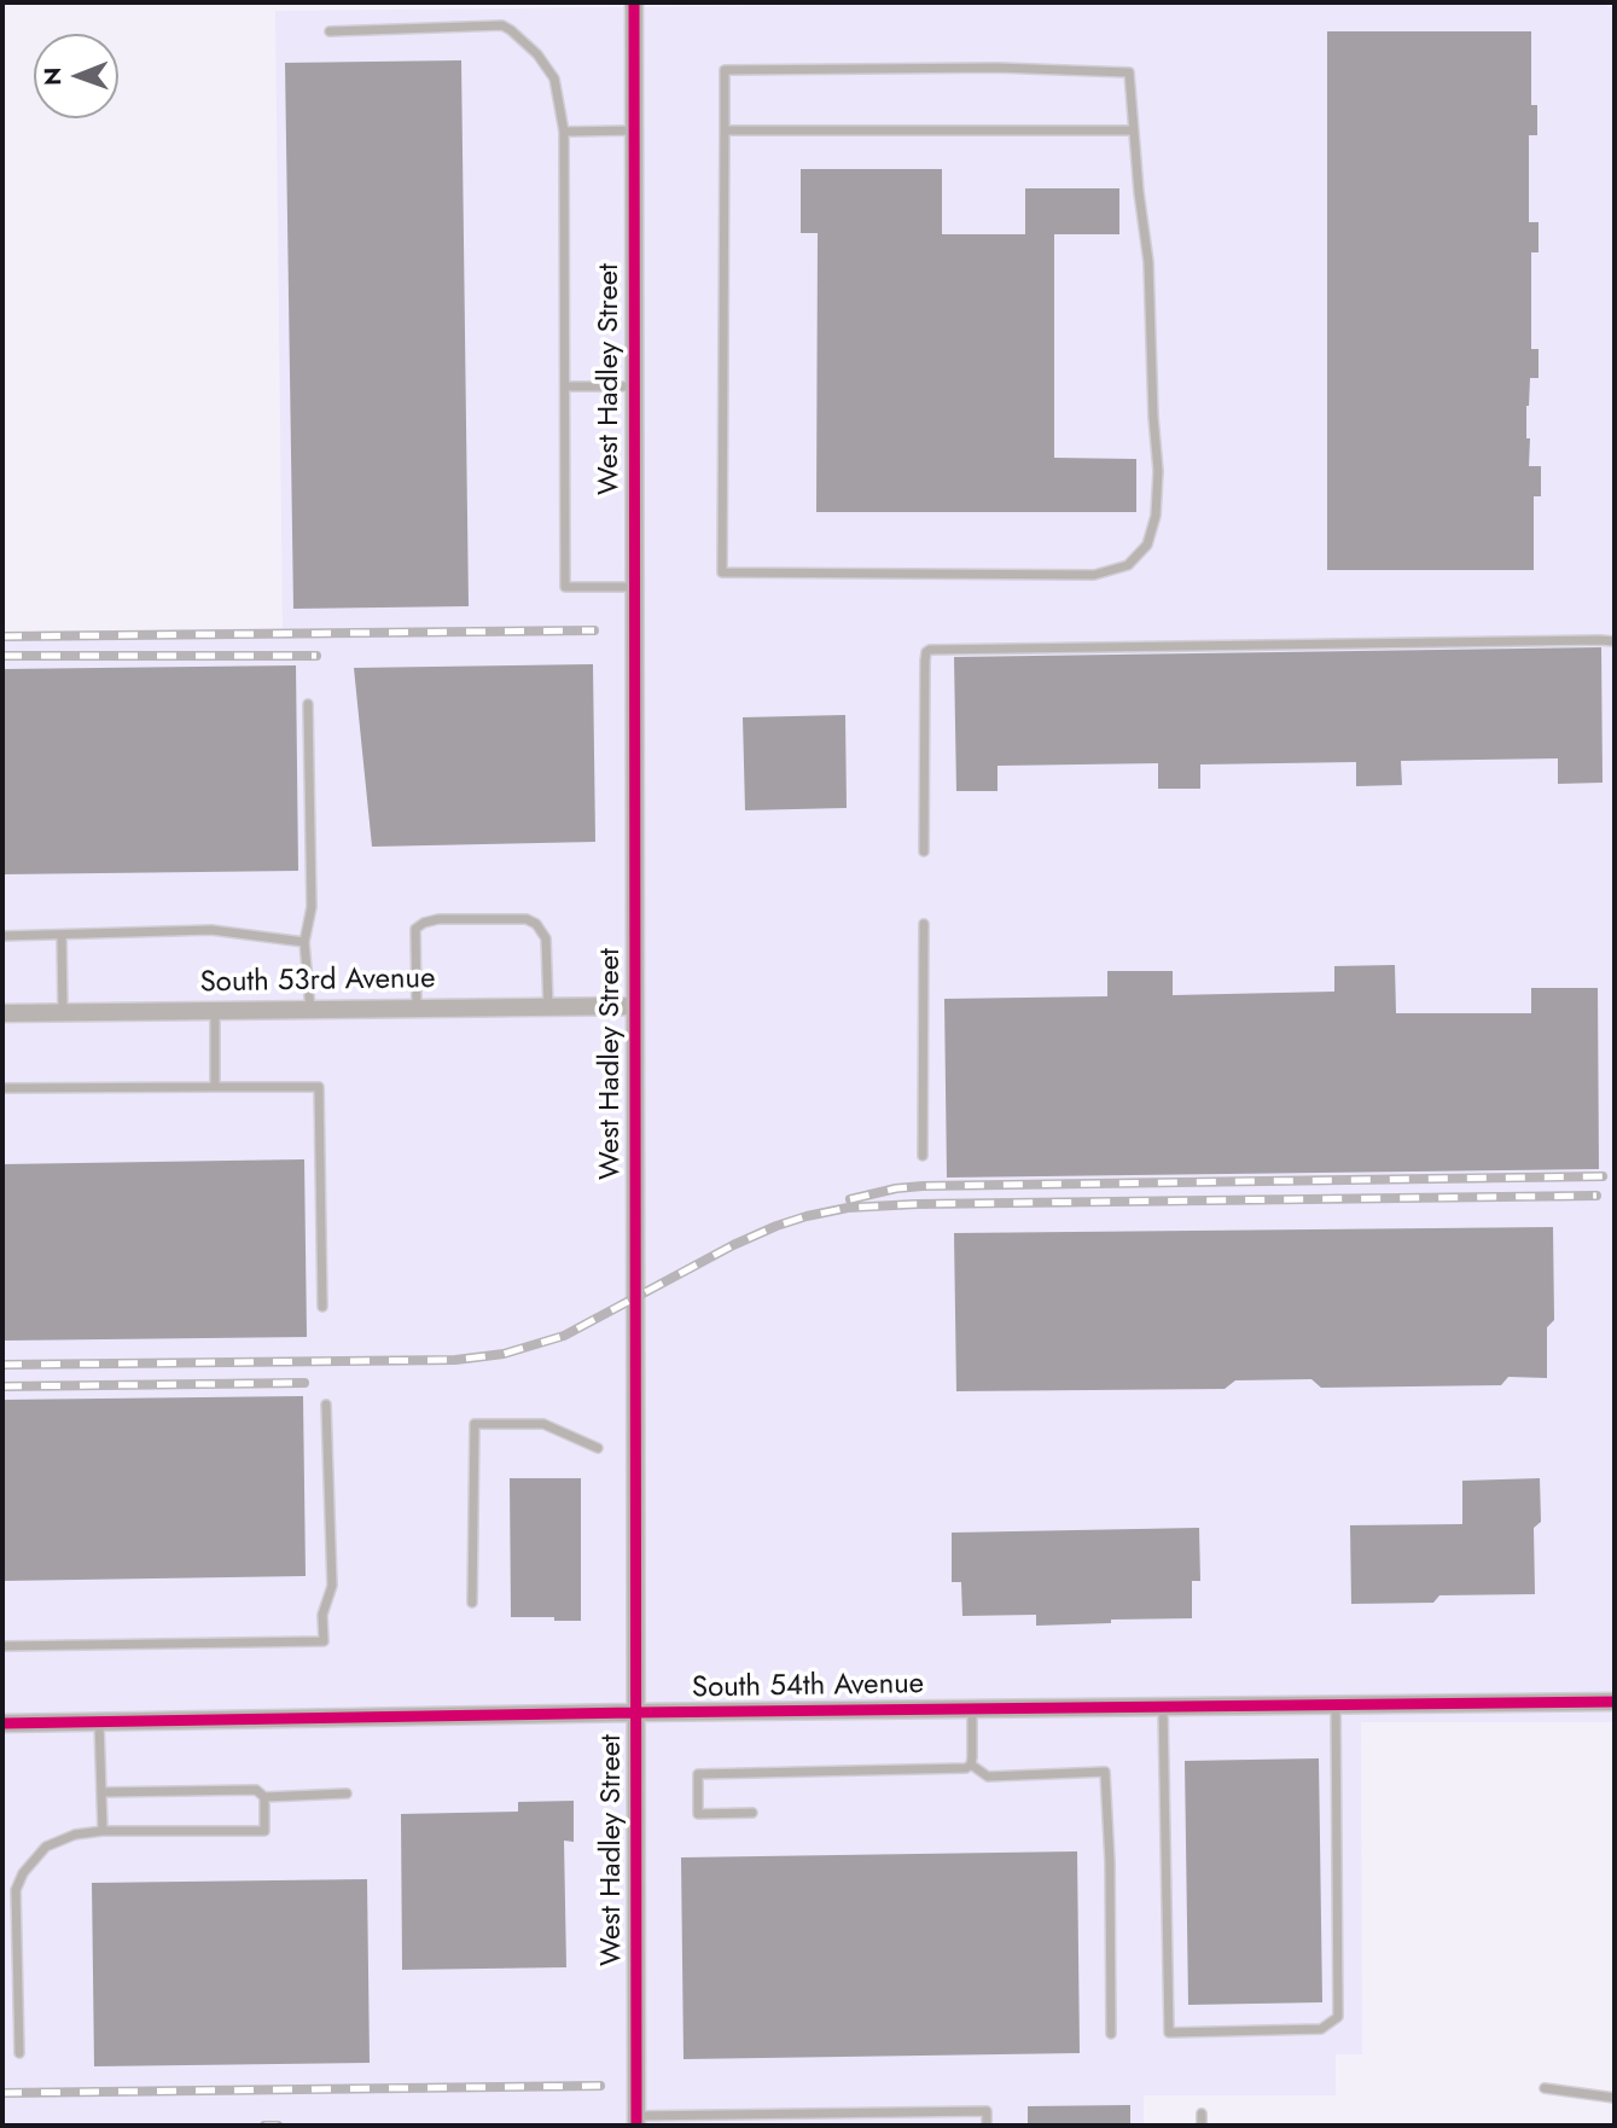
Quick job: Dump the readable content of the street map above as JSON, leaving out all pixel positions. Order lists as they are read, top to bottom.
{
  "streets": {
    "street": ["West Hadley Street", "South 53rd Avenue", "South 54th Avenue"]
  },
  "crossings": [
    ["West Hadley Street", "South 53rd Avenue"],
    ["West Hadley Street", "South 54th Avenue"]
  ],
  "north": "left"
}
